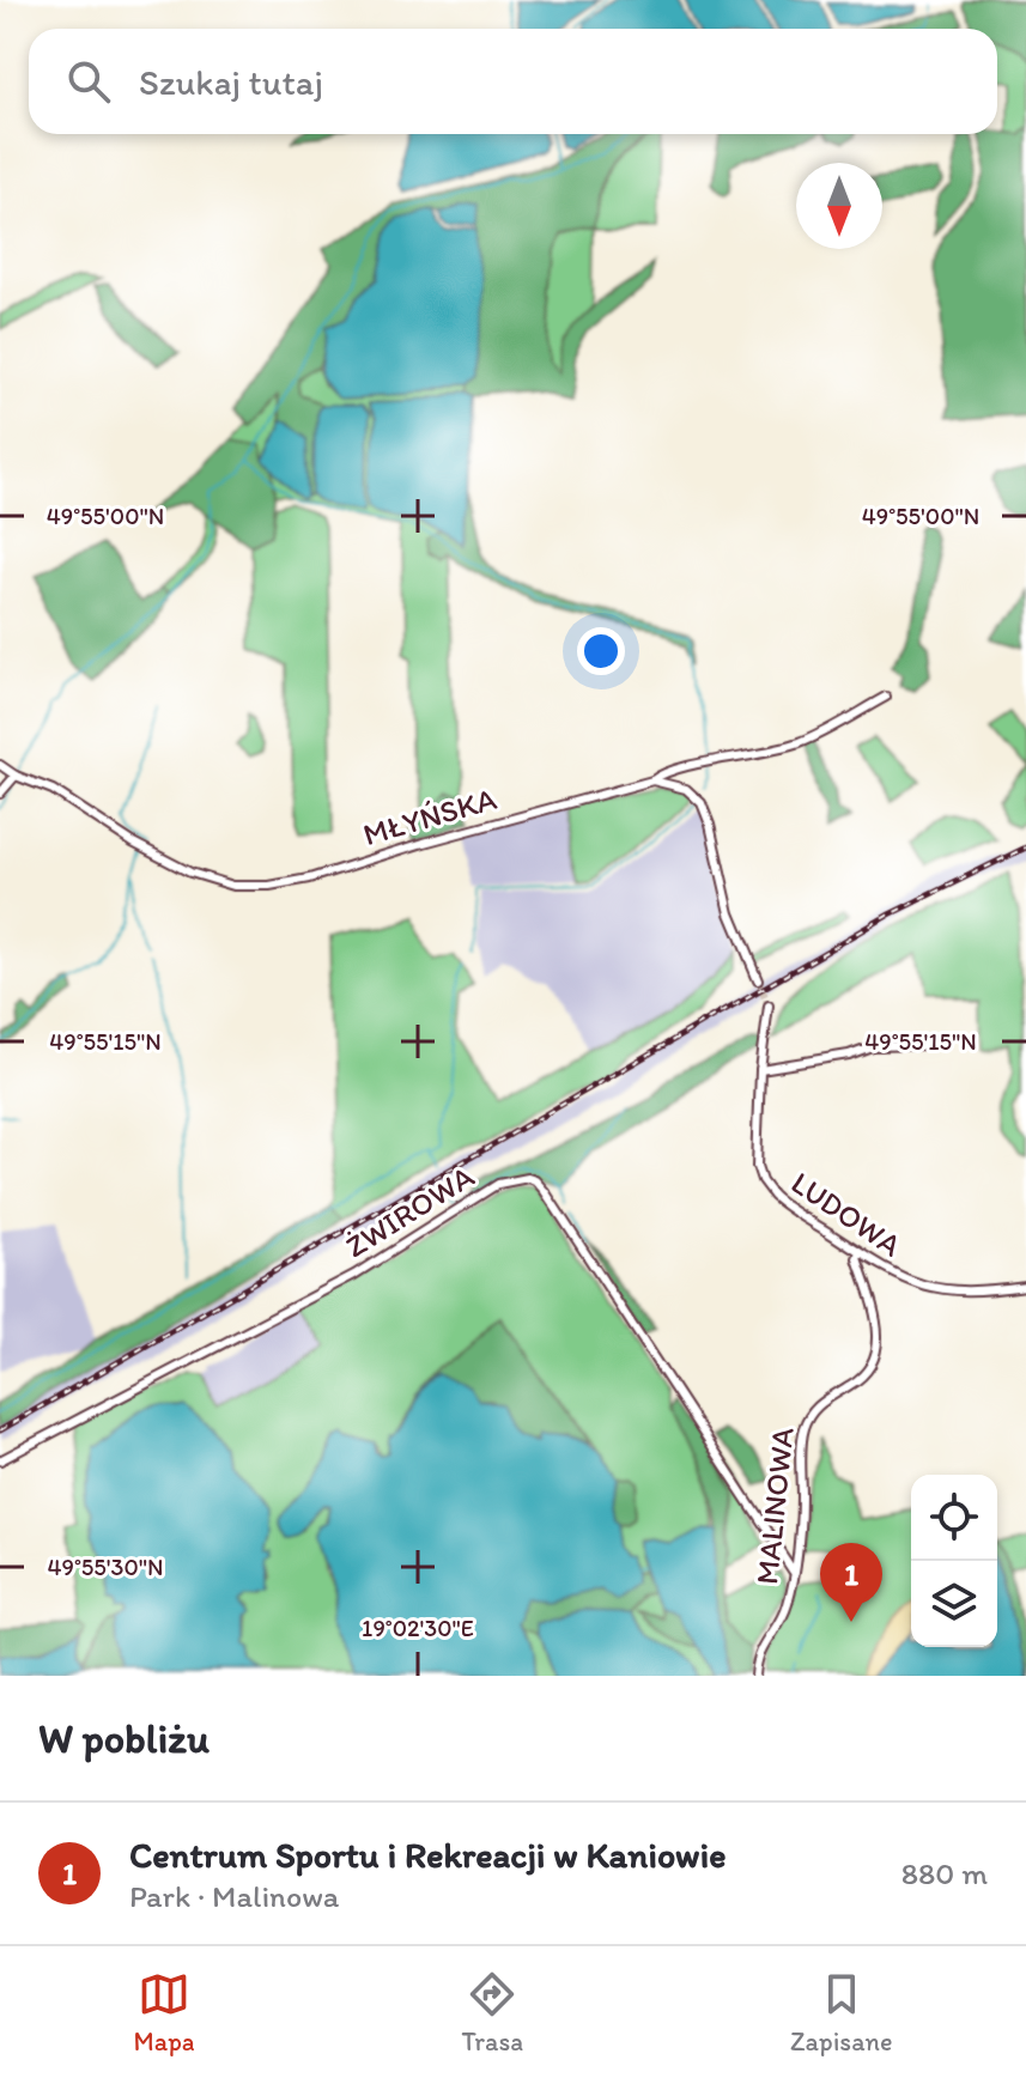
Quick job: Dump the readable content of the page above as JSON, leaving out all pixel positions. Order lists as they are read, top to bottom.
{
  "streets": {
    "street": [
      "MŁYŃSKA",
      "ŻWIROWA",
      "LUDOWA",
      "MALINOWA"
    ]
  },
  "crossings": [
    ["ŻWIROWA", "MALINOWA"],
    ["LUDOWA", "MALINOWA"]
  ],
  "north": "bottom",
  "page": {
    "search": "Szukaj tutaj",
    "pins": "1",
    "heading": "W pobliżu",
    "list": [
      {
        "mark": "1",
        "name": "Centrum Sportu i Rekreacji w Kaniowie",
        "note": "Park · Malinowa",
        "value": "880 m"
      }
    ],
    "nav": ["Mapa", "Trasa", "Zapisane"]
  },
  "coordinates": [
    "49°55'00\"N",
    "49°55'15\"N",
    "49°55'30\"N",
    "19°02'30\"E"
  ]
}
